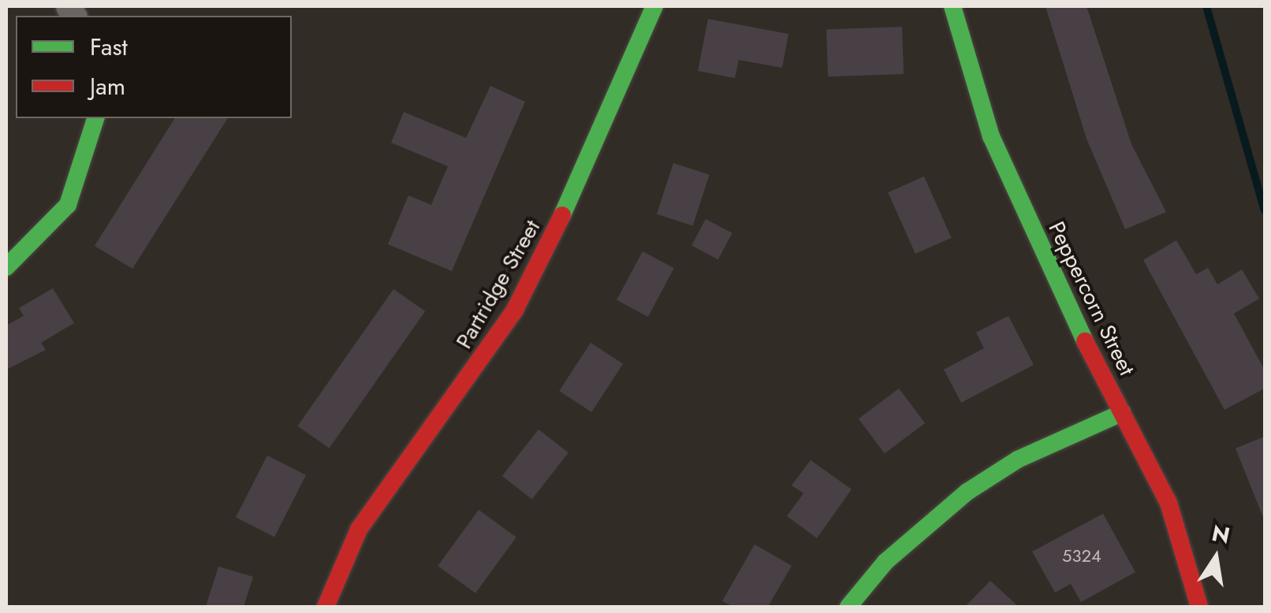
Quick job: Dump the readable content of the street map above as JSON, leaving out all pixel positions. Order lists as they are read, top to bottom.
{
  "streets": {
    "street": ["Partridge Street", "Peppercorn Street"]
  },
  "house_numbers": ["5324"],
  "legend": ["Fast", "Jam"],
  "north": "top"
}
